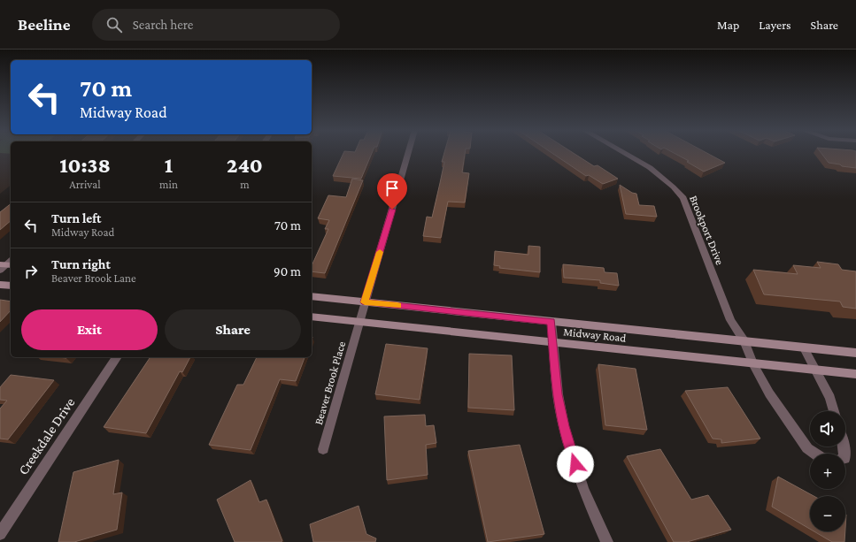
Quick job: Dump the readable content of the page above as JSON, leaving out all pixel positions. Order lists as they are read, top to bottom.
{
  "streets": {
    "main road": ["Midway Road"],
    "street": ["Brookport Drive", "Beaver Brook Place", "Creekdale Drive"]
  },
  "crossings": [
    ["Brookport Drive", "Midway Road"],
    ["Midway Road", "Beaver Brook Place"]
  ],
  "page": {
    "header": "Beeline",
    "search": "Search here",
    "nav": ["Map", "Layers", "Share"],
    "turn": ["70 m", "Midway Road"],
    "eta": [
      "10:38",
      "Arrival",
      "1",
      "min",
      "240",
      "m"
    ],
    "list": [
      {
        "name": "Turn left",
        "note": "Midway Road",
        "value": "70 m"
      },
      {
        "name": "Turn right",
        "note": "Beaver Brook Lane",
        "value": "90 m"
      }
    ],
    "buttons": ["Exit", "Share"],
    "map_buttons": ["+", "−"]
  }
}
